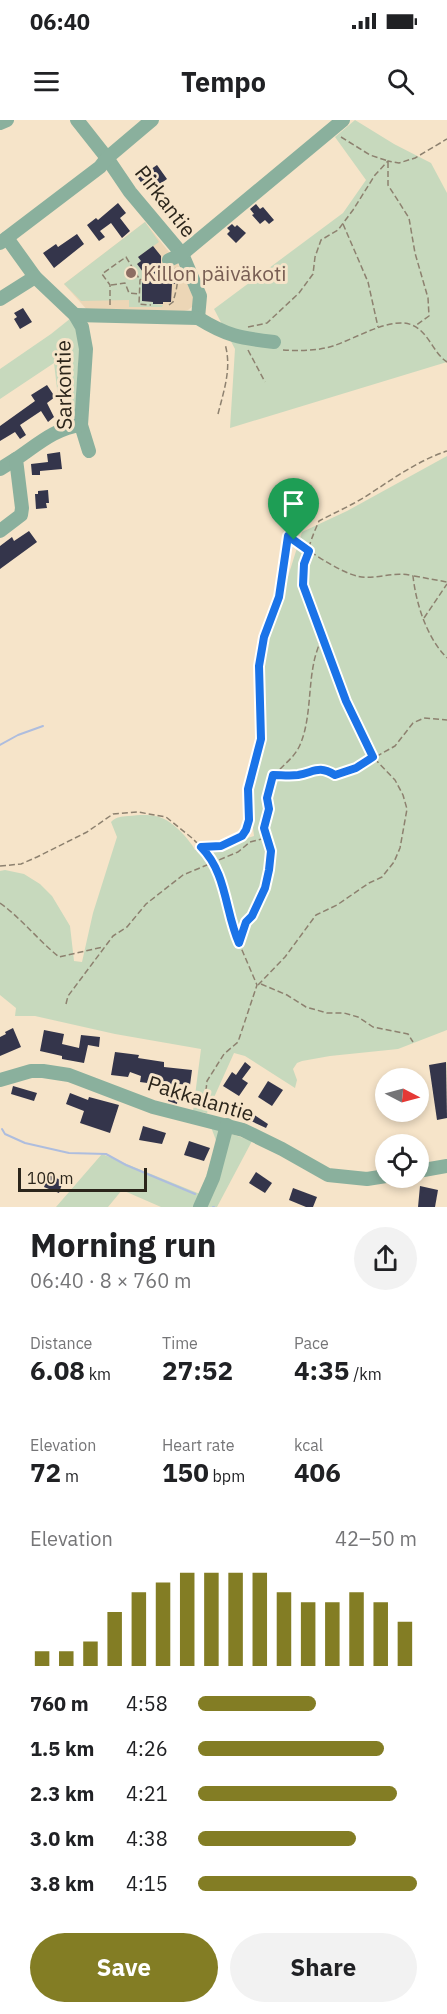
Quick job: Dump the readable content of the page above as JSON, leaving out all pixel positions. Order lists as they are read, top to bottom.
{
  "streets": {
    "street": ["Pirkantie", "Sarkontie", "Pakkalantie"]
  },
  "places": ["Killon päiväkoti"],
  "scale_bar": "100 m",
  "north": "right",
  "page": {
    "status": "06:40",
    "header": "Tempo",
    "scale": "100 m",
    "heading": ["Morning run", "06:40 · 8 × 760 m"],
    "stats": [
      ["Distance", "6.08 km"],
      ["Time", "27:52"],
      ["Pace", "4:35 /km"],
      ["Elevation", "72 m"],
      ["Heart rate", "150 bpm"],
      ["kcal", "406"]
    ],
    "chart": ["Elevation", "42–50 m"],
    "list": [
      {
        "name": "760 m",
        "note": "4:58"
      },
      {
        "name": "1.5 km",
        "note": "4:26"
      },
      {
        "name": "2.3 km",
        "note": "4:21"
      },
      {
        "name": "3.0 km",
        "note": "4:38"
      },
      {
        "name": "3.8 km",
        "note": "4:15"
      }
    ],
    "buttons": ["Save", "Share"]
  }
}
